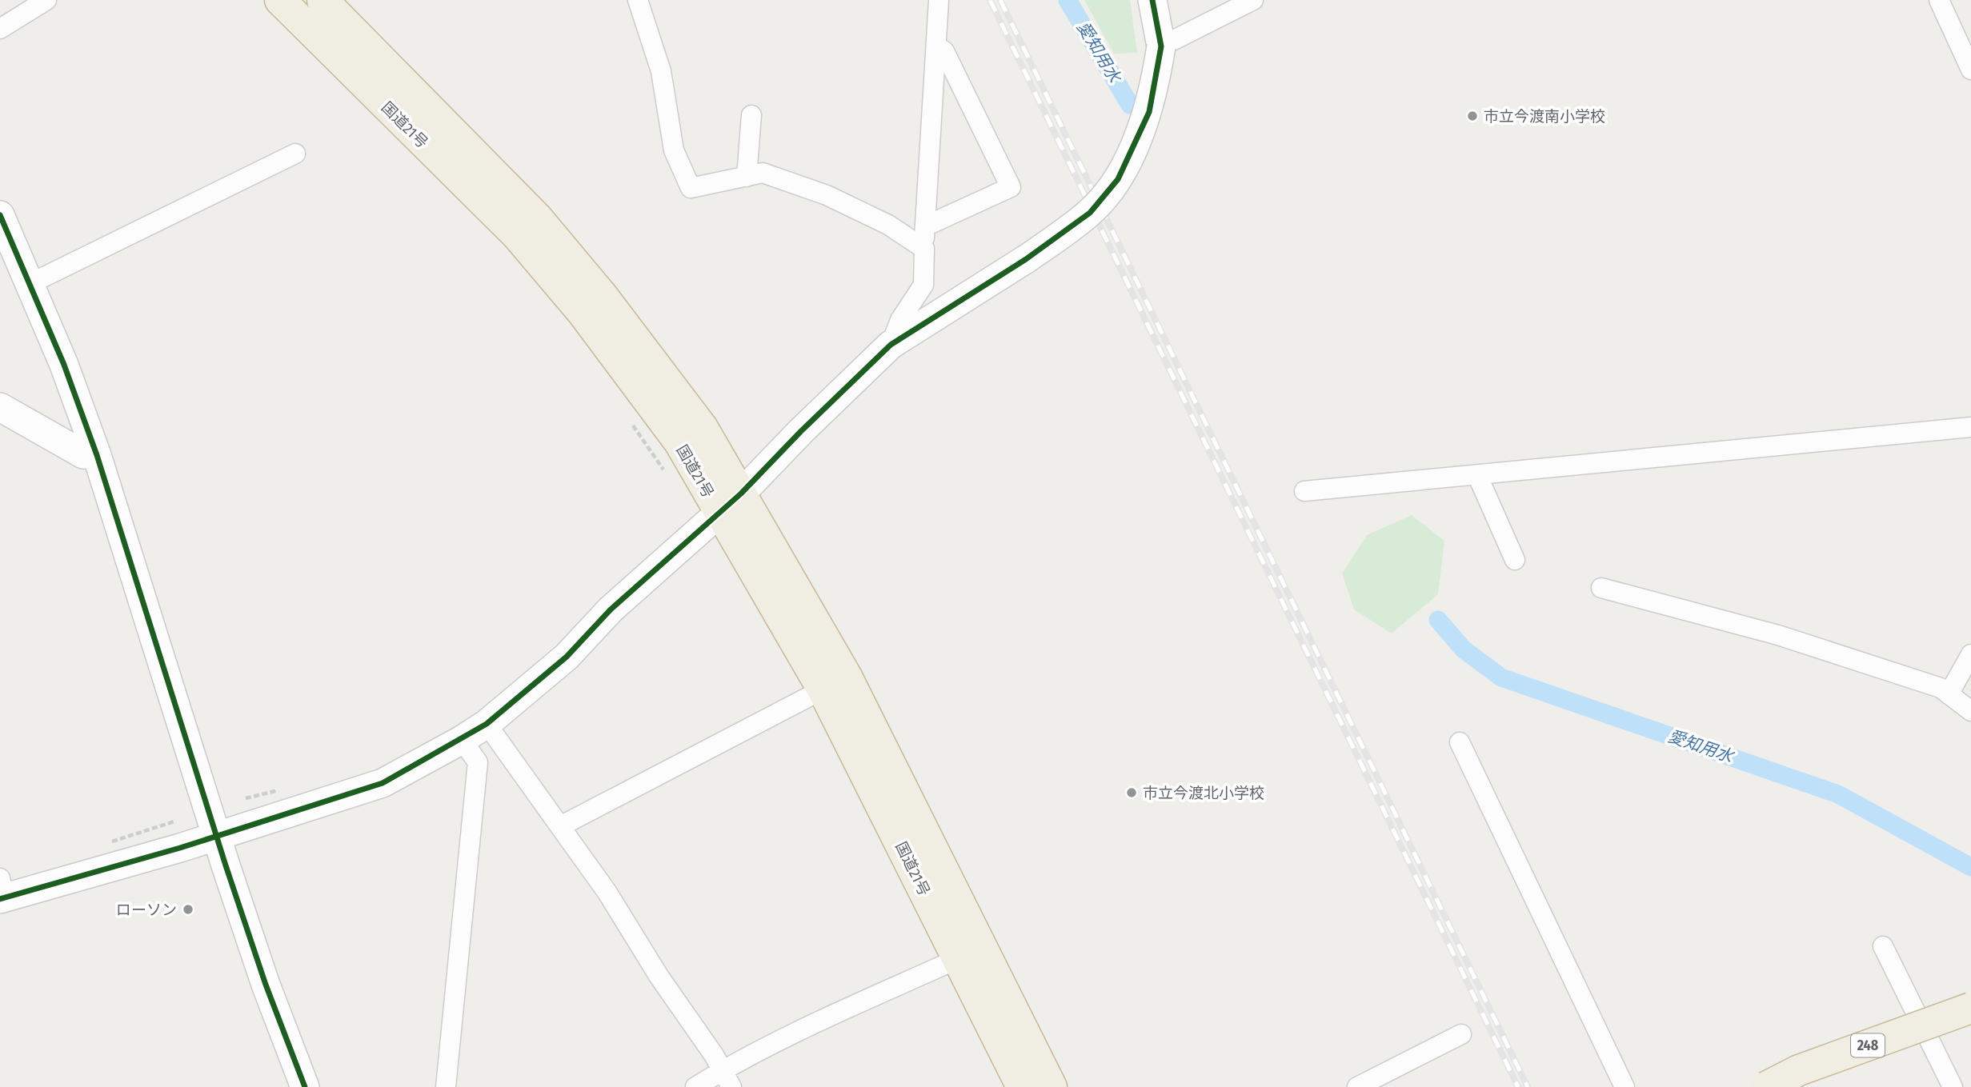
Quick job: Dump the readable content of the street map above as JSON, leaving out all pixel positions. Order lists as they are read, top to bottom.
{
  "streets": {
    "highway": ["国道21号", "248"]
  },
  "water": ["愛知用水"],
  "places": ["市立今渡南小学校", "市立今渡北小学校", "ローソン"]
}
